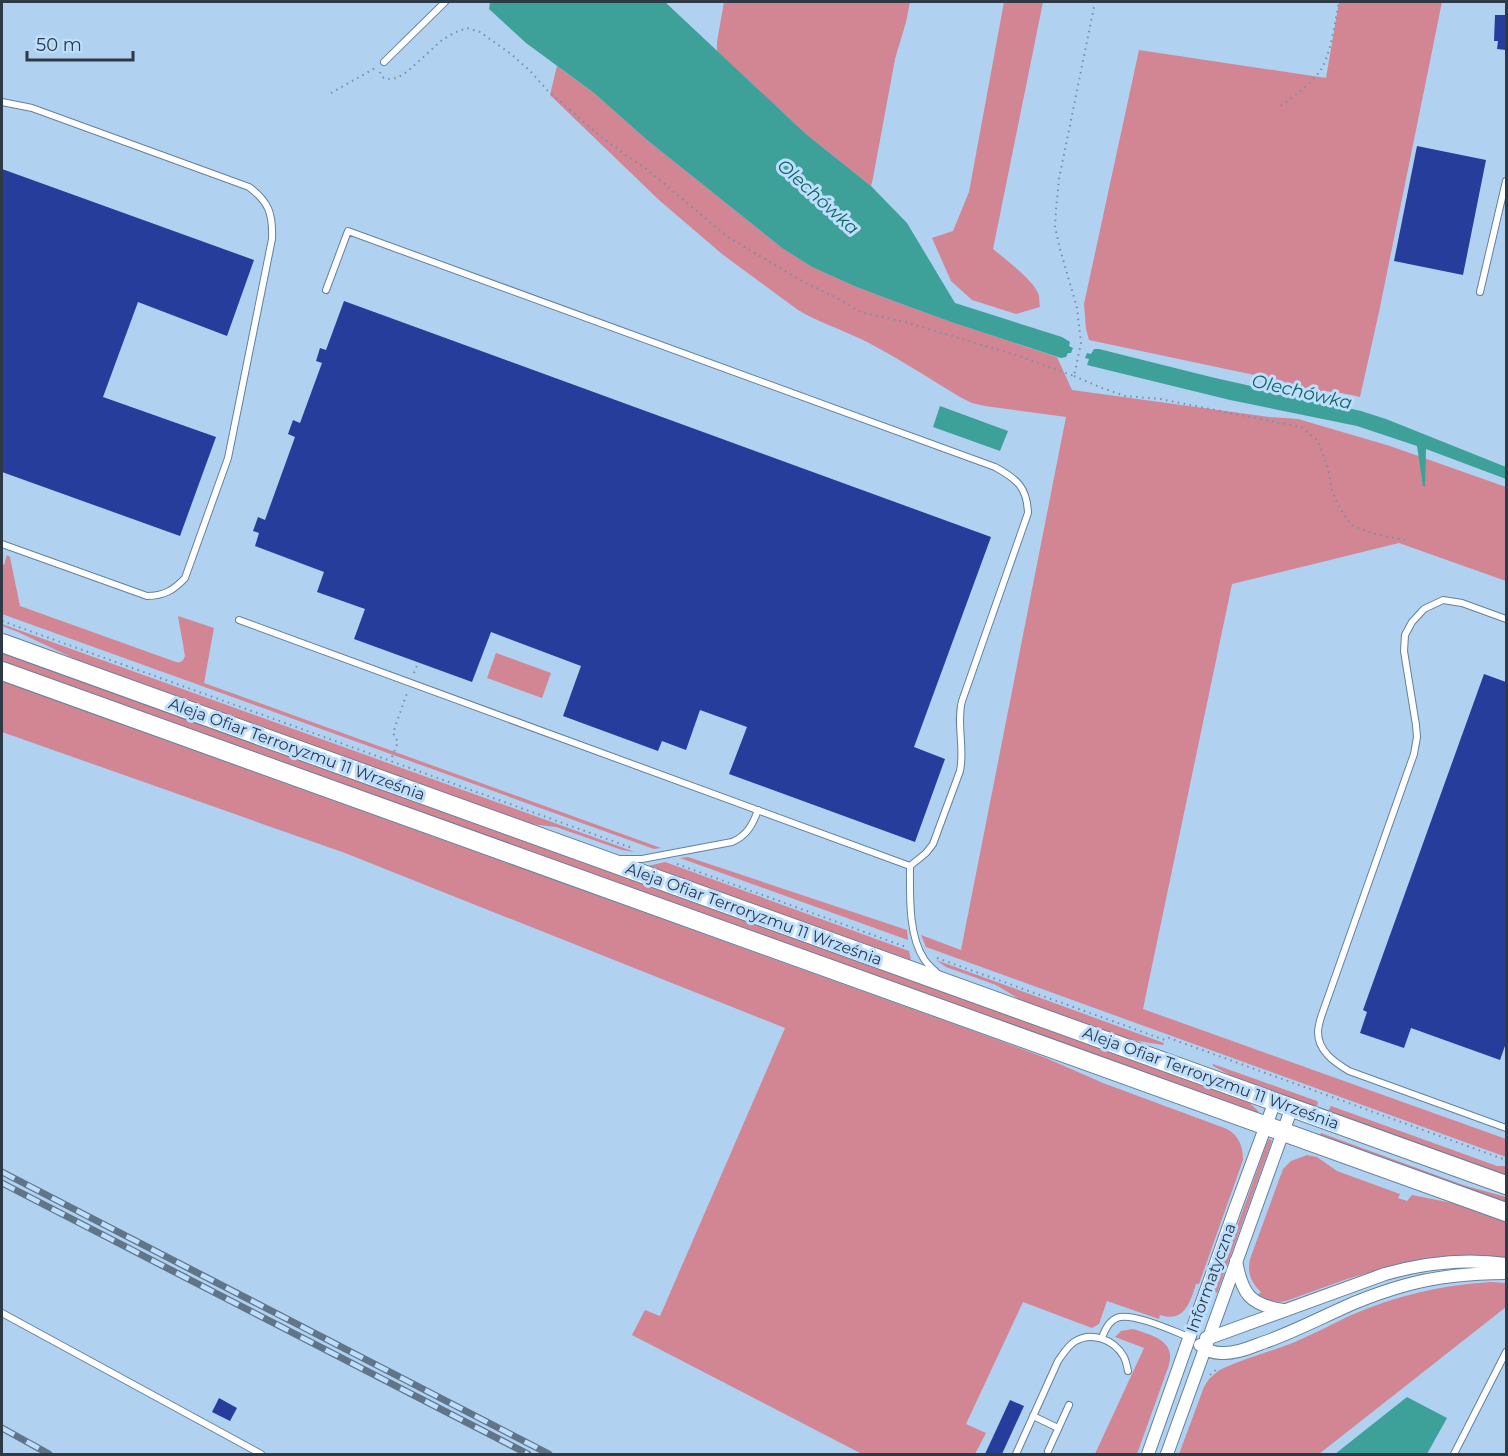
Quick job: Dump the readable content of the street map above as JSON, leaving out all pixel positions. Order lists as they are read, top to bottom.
{
  "streets": {
    "street": ["Aleja Ofiar Terroryzmu 11 Września", "Informatyczna"]
  },
  "crossings": [
    ["Aleja Ofiar Terroryzmu 11 Września", "Informatyczna"]
  ],
  "water": ["Olechówka"],
  "scale_bar": "50 m"
}
